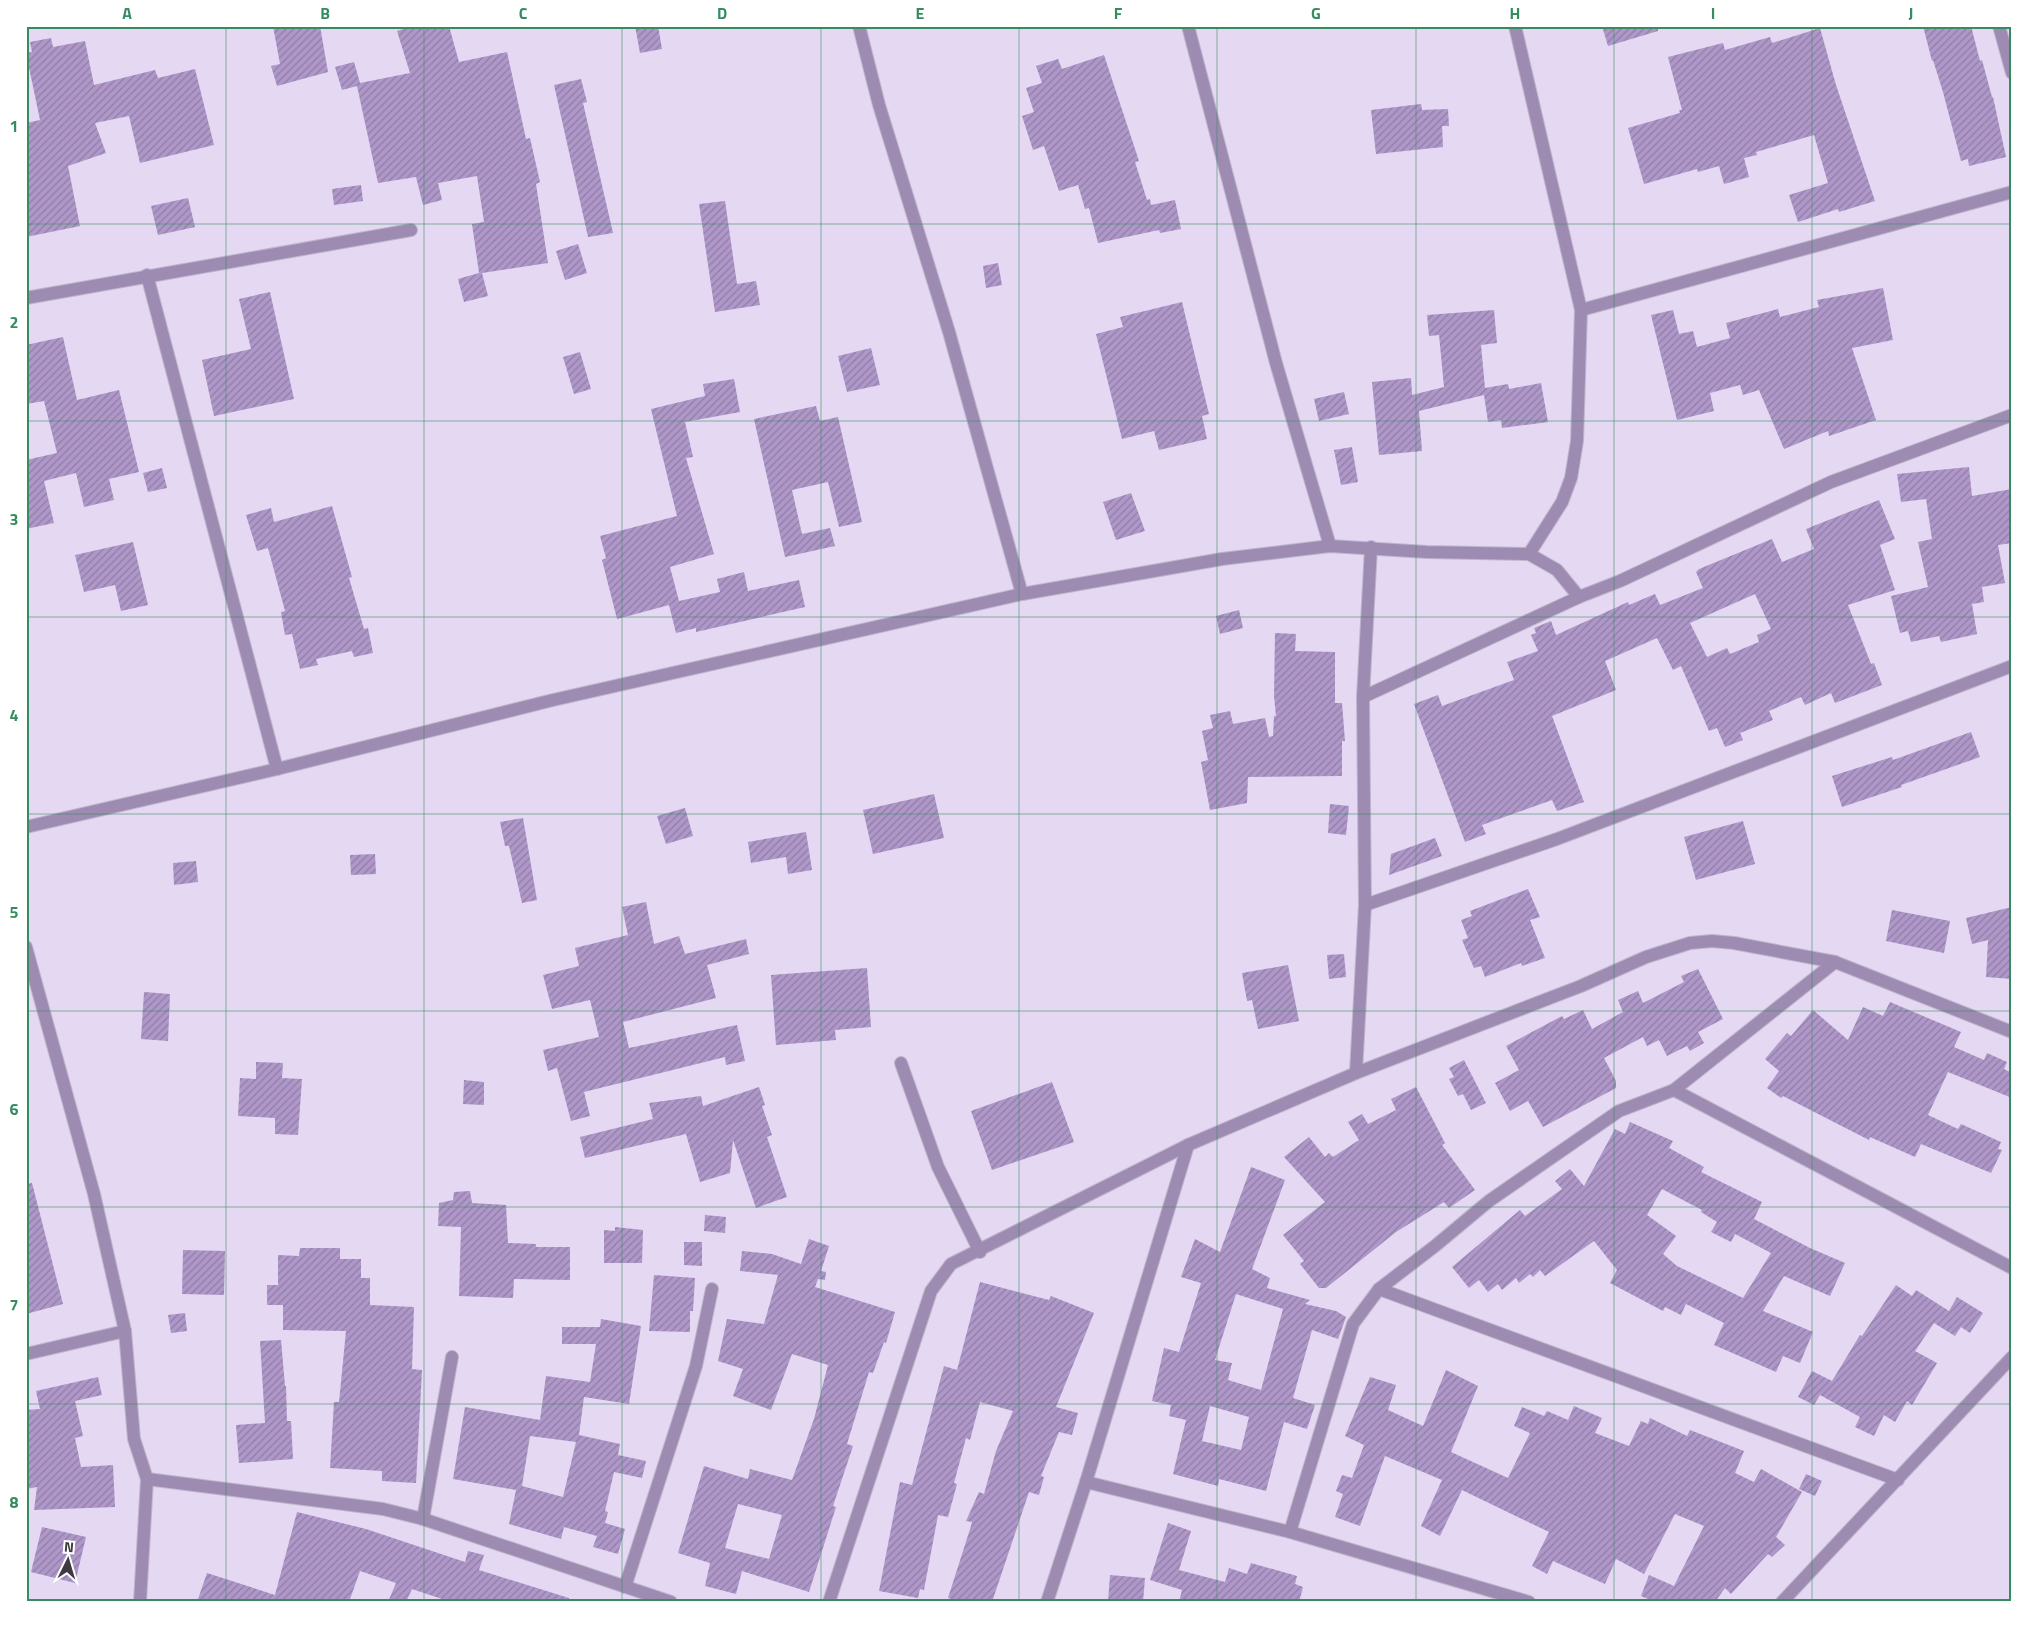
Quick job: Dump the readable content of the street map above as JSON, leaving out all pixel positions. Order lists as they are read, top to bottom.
{
  "north": "top",
  "grid": {
    "columns": [
      "A",
      "B",
      "C",
      "D",
      "E",
      "F",
      "G",
      "H",
      "I",
      "J"
    ],
    "rows": [
      "1",
      "2",
      "3",
      "4",
      "5",
      "6",
      "7",
      "8"
    ]
  }
}
